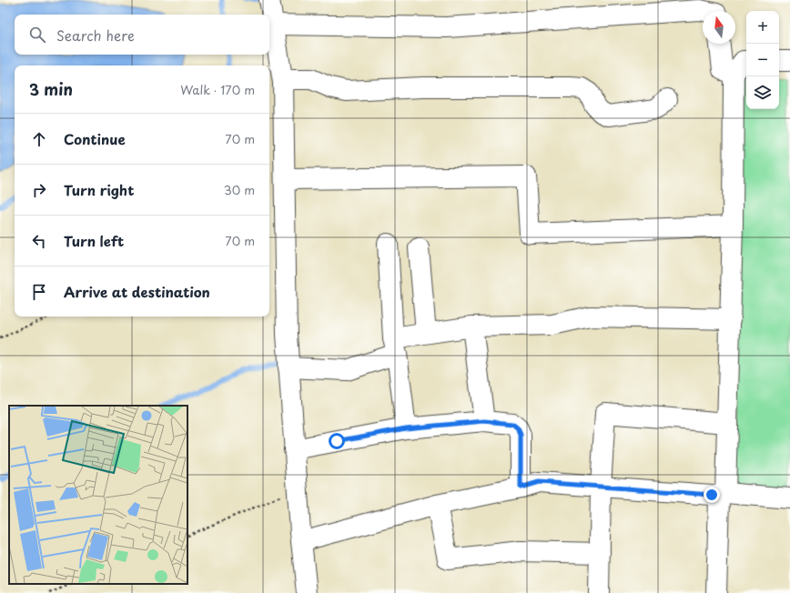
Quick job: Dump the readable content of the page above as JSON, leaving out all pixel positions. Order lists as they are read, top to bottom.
{
  "north": "top",
  "page": {
    "map_buttons": ["+", "−"],
    "search": "Search here",
    "heading": ["3 min", "Walk · 170 m"],
    "list": [
      ["Continue", "70 m"],
      ["Turn right", "30 m"],
      ["Turn left", "70 m"],
      "Arrive at destination"
    ]
  }
}
